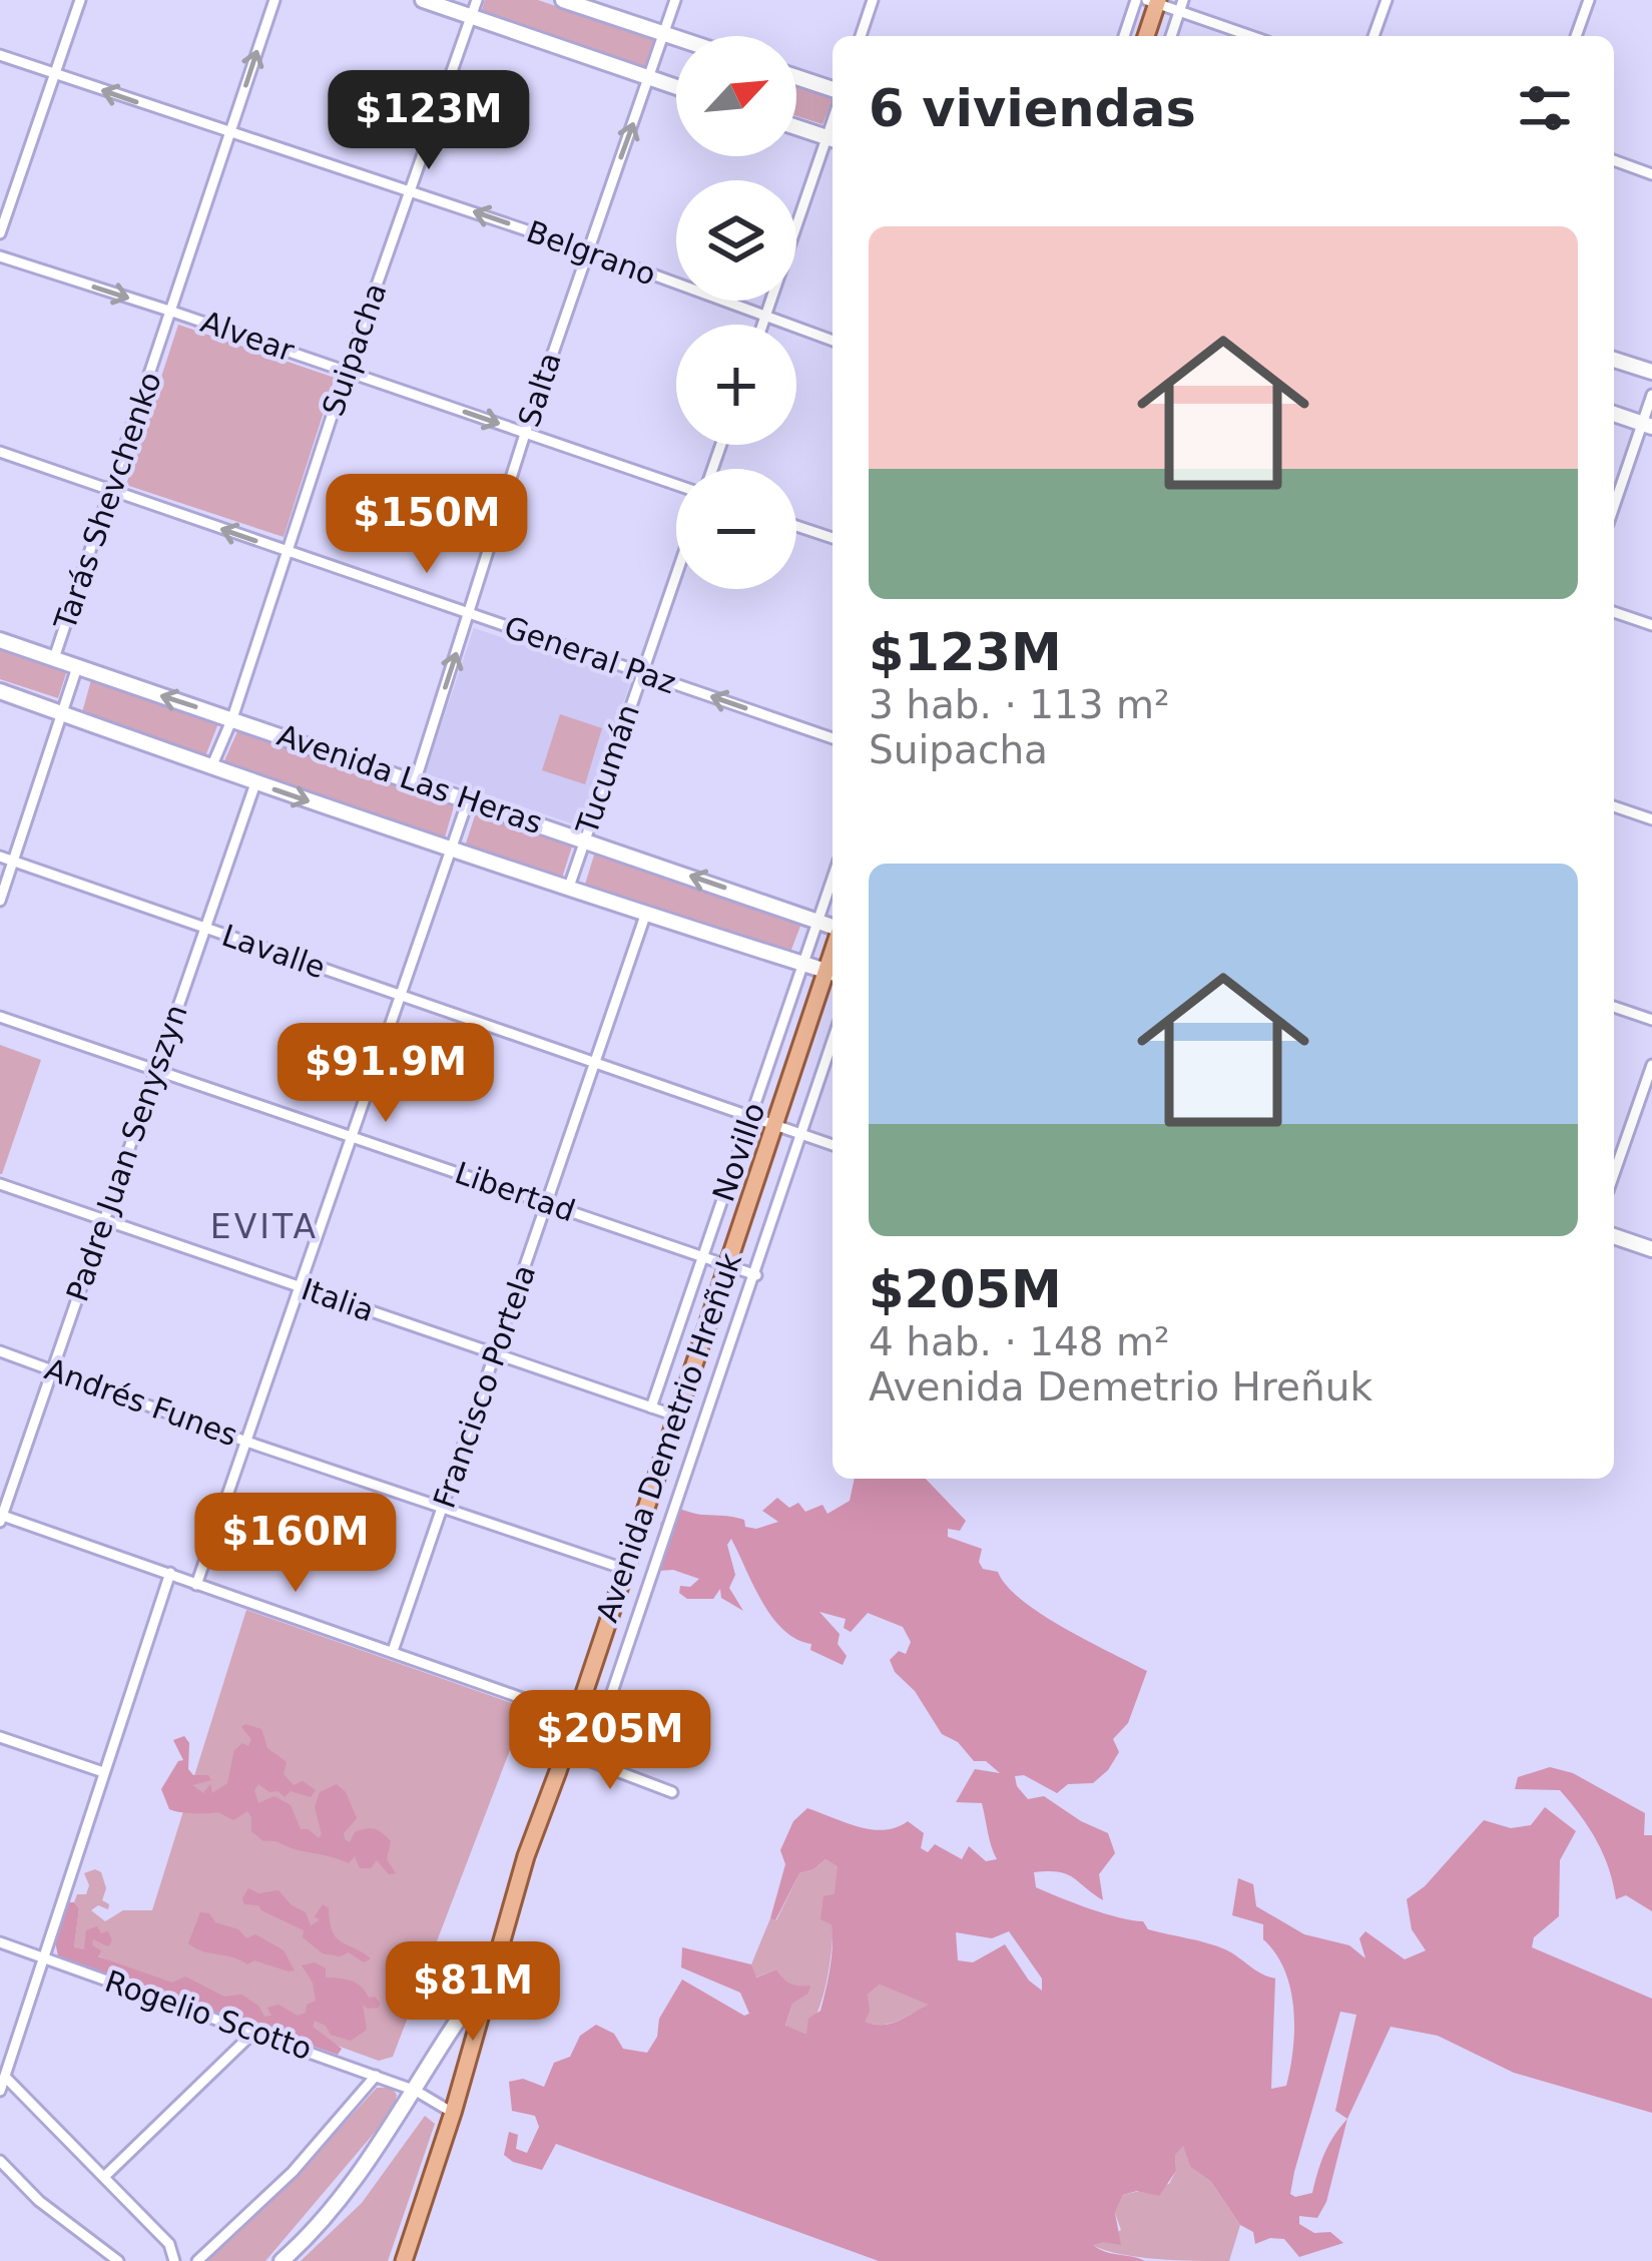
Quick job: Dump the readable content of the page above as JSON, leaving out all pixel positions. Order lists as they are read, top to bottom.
{
  "streets": {
    "main road": ["Avenida Las Heras", "Avenida Demetrio Hreñuk"],
    "street": [
      "Belgrano",
      "Alvear",
      "Suipacha",
      "Salta",
      "Tarás Shevchenko",
      "General Paz",
      "Tucumán",
      "Lavalle",
      "Novillo",
      "Padre Juan Senyszyn",
      "Libertad",
      "Italia",
      "Francisco Portela",
      "Andrés Funes",
      "Rogelio Scotto"
    ]
  },
  "crossings": [
    ["Belgrano", "Suipacha"],
    ["Belgrano", "Salta"],
    ["Belgrano", "Tarás Shevchenko"],
    ["Alvear", "Suipacha"],
    ["Alvear", "Salta"],
    ["Alvear", "Tarás Shevchenko"],
    ["Suipacha", "General Paz"],
    ["Suipacha", "Avenida Las Heras"],
    ["Salta", "General Paz"],
    ["Salta", "Avenida Las Heras"],
    ["Tarás Shevchenko", "General Paz"],
    ["Tarás Shevchenko", "Avenida Las Heras"],
    ["General Paz", "Tucumán"],
    ["Tucumán", "Avenida Las Heras"],
    ["Avenida Las Heras", "Novillo"],
    ["Avenida Las Heras", "Padre Juan Senyszyn"],
    ["Avenida Las Heras", "Francisco Portela"],
    ["Avenida Las Heras", "Avenida Demetrio Hreñuk"],
    ["Lavalle", "Novillo"],
    ["Lavalle", "Padre Juan Senyszyn"],
    ["Lavalle", "Francisco Portela"],
    ["Lavalle", "Avenida Demetrio Hreñuk"],
    ["Novillo", "Libertad"],
    ["Novillo", "Italia"],
    ["Padre Juan Senyszyn", "Libertad"],
    ["Padre Juan Senyszyn", "Italia"],
    ["Padre Juan Senyszyn", "Andrés Funes"],
    ["Libertad", "Francisco Portela"],
    ["Libertad", "Avenida Demetrio Hreñuk"],
    ["Italia", "Francisco Portela"],
    ["Italia", "Avenida Demetrio Hreñuk"],
    ["Francisco Portela", "Andrés Funes"],
    ["Andrés Funes", "Avenida Demetrio Hreñuk"],
    ["Avenida Demetrio Hreñuk", "Rogelio Scotto"]
  ],
  "one_way": [
    "Belgrano",
    "Alvear",
    "Salta",
    "General Paz"
  ],
  "districts": ["EVITA"],
  "north": "top right",
  "page": {
    "map_buttons": ["+", "−"],
    "heading": "6 viviendas",
    "price": [
      "$123M",
      "$150M",
      "$91.9M",
      "$160M",
      "$205M",
      "$81M"
    ],
    "list": [
      {
        "name": "$123M",
        "note": "3 hab. · 113 m² · Suipacha"
      },
      {
        "name": "$205M",
        "note": "4 hab. · 148 m² · Avenida Demetrio Hreñuk"
      }
    ]
  }
}
